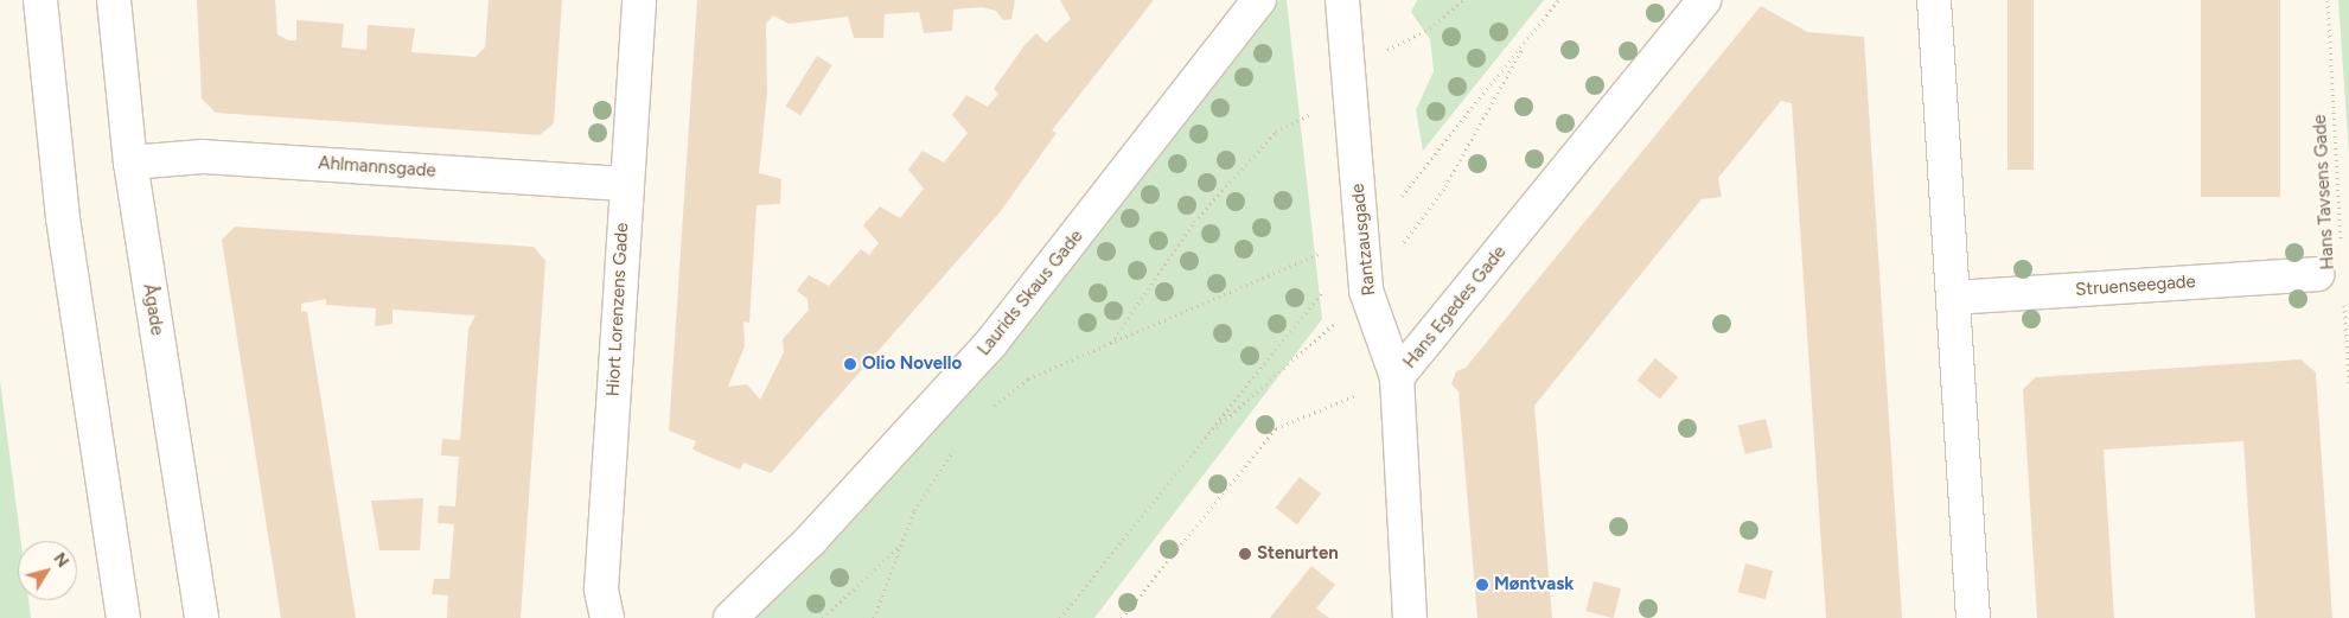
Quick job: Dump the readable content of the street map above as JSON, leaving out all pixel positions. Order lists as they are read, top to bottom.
{
  "streets": {
    "street": [
      "Ahlmannsgade",
      "Rantzausgade",
      "Struenseegade",
      "Laurids Skaus Gade",
      "Hans Egedes Gade",
      "Ågade",
      "Hiort Lorenzens Gade"
    ],
    "path": ["Hans Tavsens Gade"]
  },
  "crossings": [
    ["Ahlmannsgade", "Ågade"],
    ["Ahlmannsgade", "Hiort Lorenzens Gade"],
    ["Rantzausgade", "Hans Egedes Gade"]
  ],
  "places": ["Olio Novello", "Stenurten", "Møntvask"],
  "north": "top right"
}
